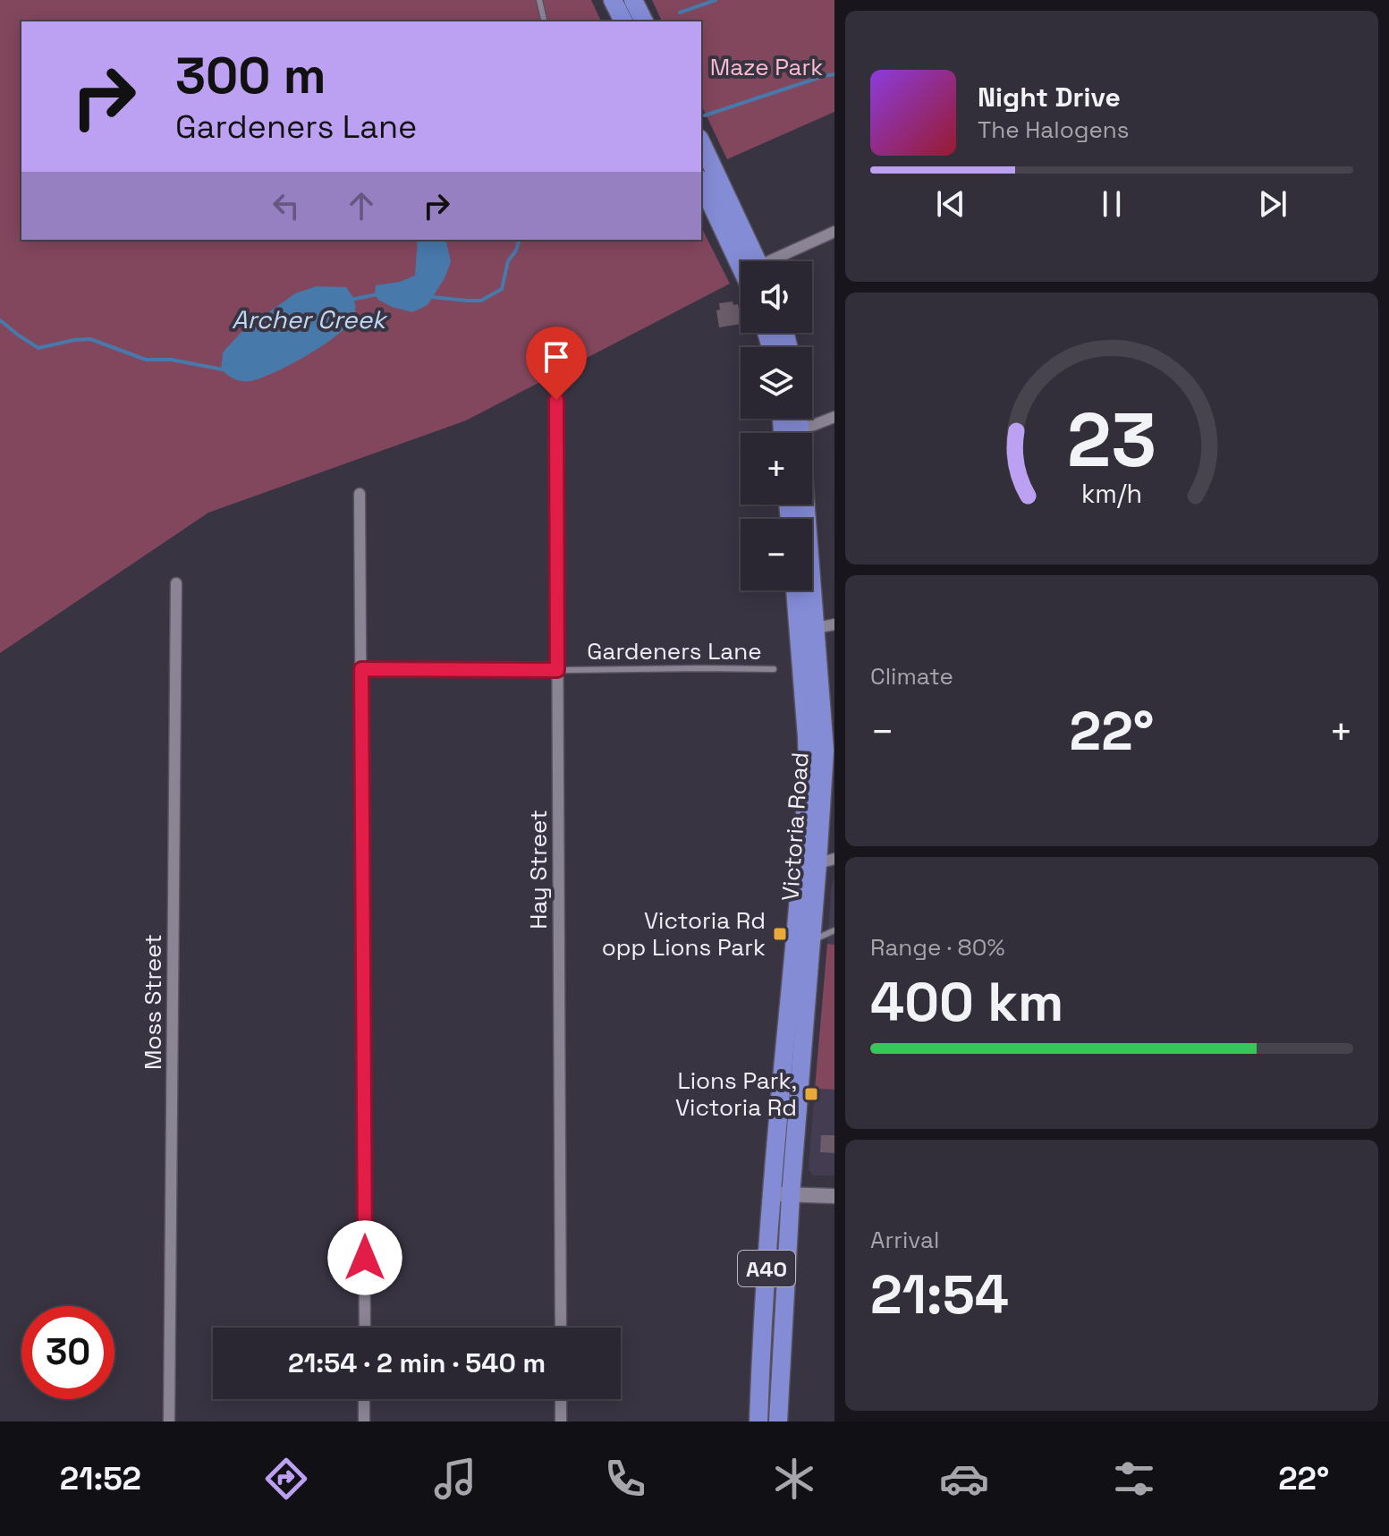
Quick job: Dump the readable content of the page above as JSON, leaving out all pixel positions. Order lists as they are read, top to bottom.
{
  "streets": {
    "highway": ["Victoria Road", "A40"],
    "street": ["Hay Street", "Moss Street"],
    "lane": ["Gardeners Lane"]
  },
  "crossings": [
    ["Gardeners Lane", "Hay Street"]
  ],
  "water": ["Archer Creek"],
  "parks": ["Maze Park"],
  "places": {
    "transit": ["Victoria Rd opp Lions Park", "Lions Park, Victoria Rd"]
  },
  "page": {
    "turn": ["300 m", "Gardeners Lane"],
    "song": ["Night Drive", "The Halogens"],
    "map_buttons": ["+", "−"],
    "tile": [
      "Climate",
      ["Range · 80%", "400 km"],
      ["Arrival", "21:54"]
    ],
    "heat": ["−", "22°", "+"],
    "limit": "30",
    "trip": "21:54 · 2 min · 540 m",
    "tabs": ["21:52", "22°"],
    "gauge": ["23", "km/h"]
  }
}
